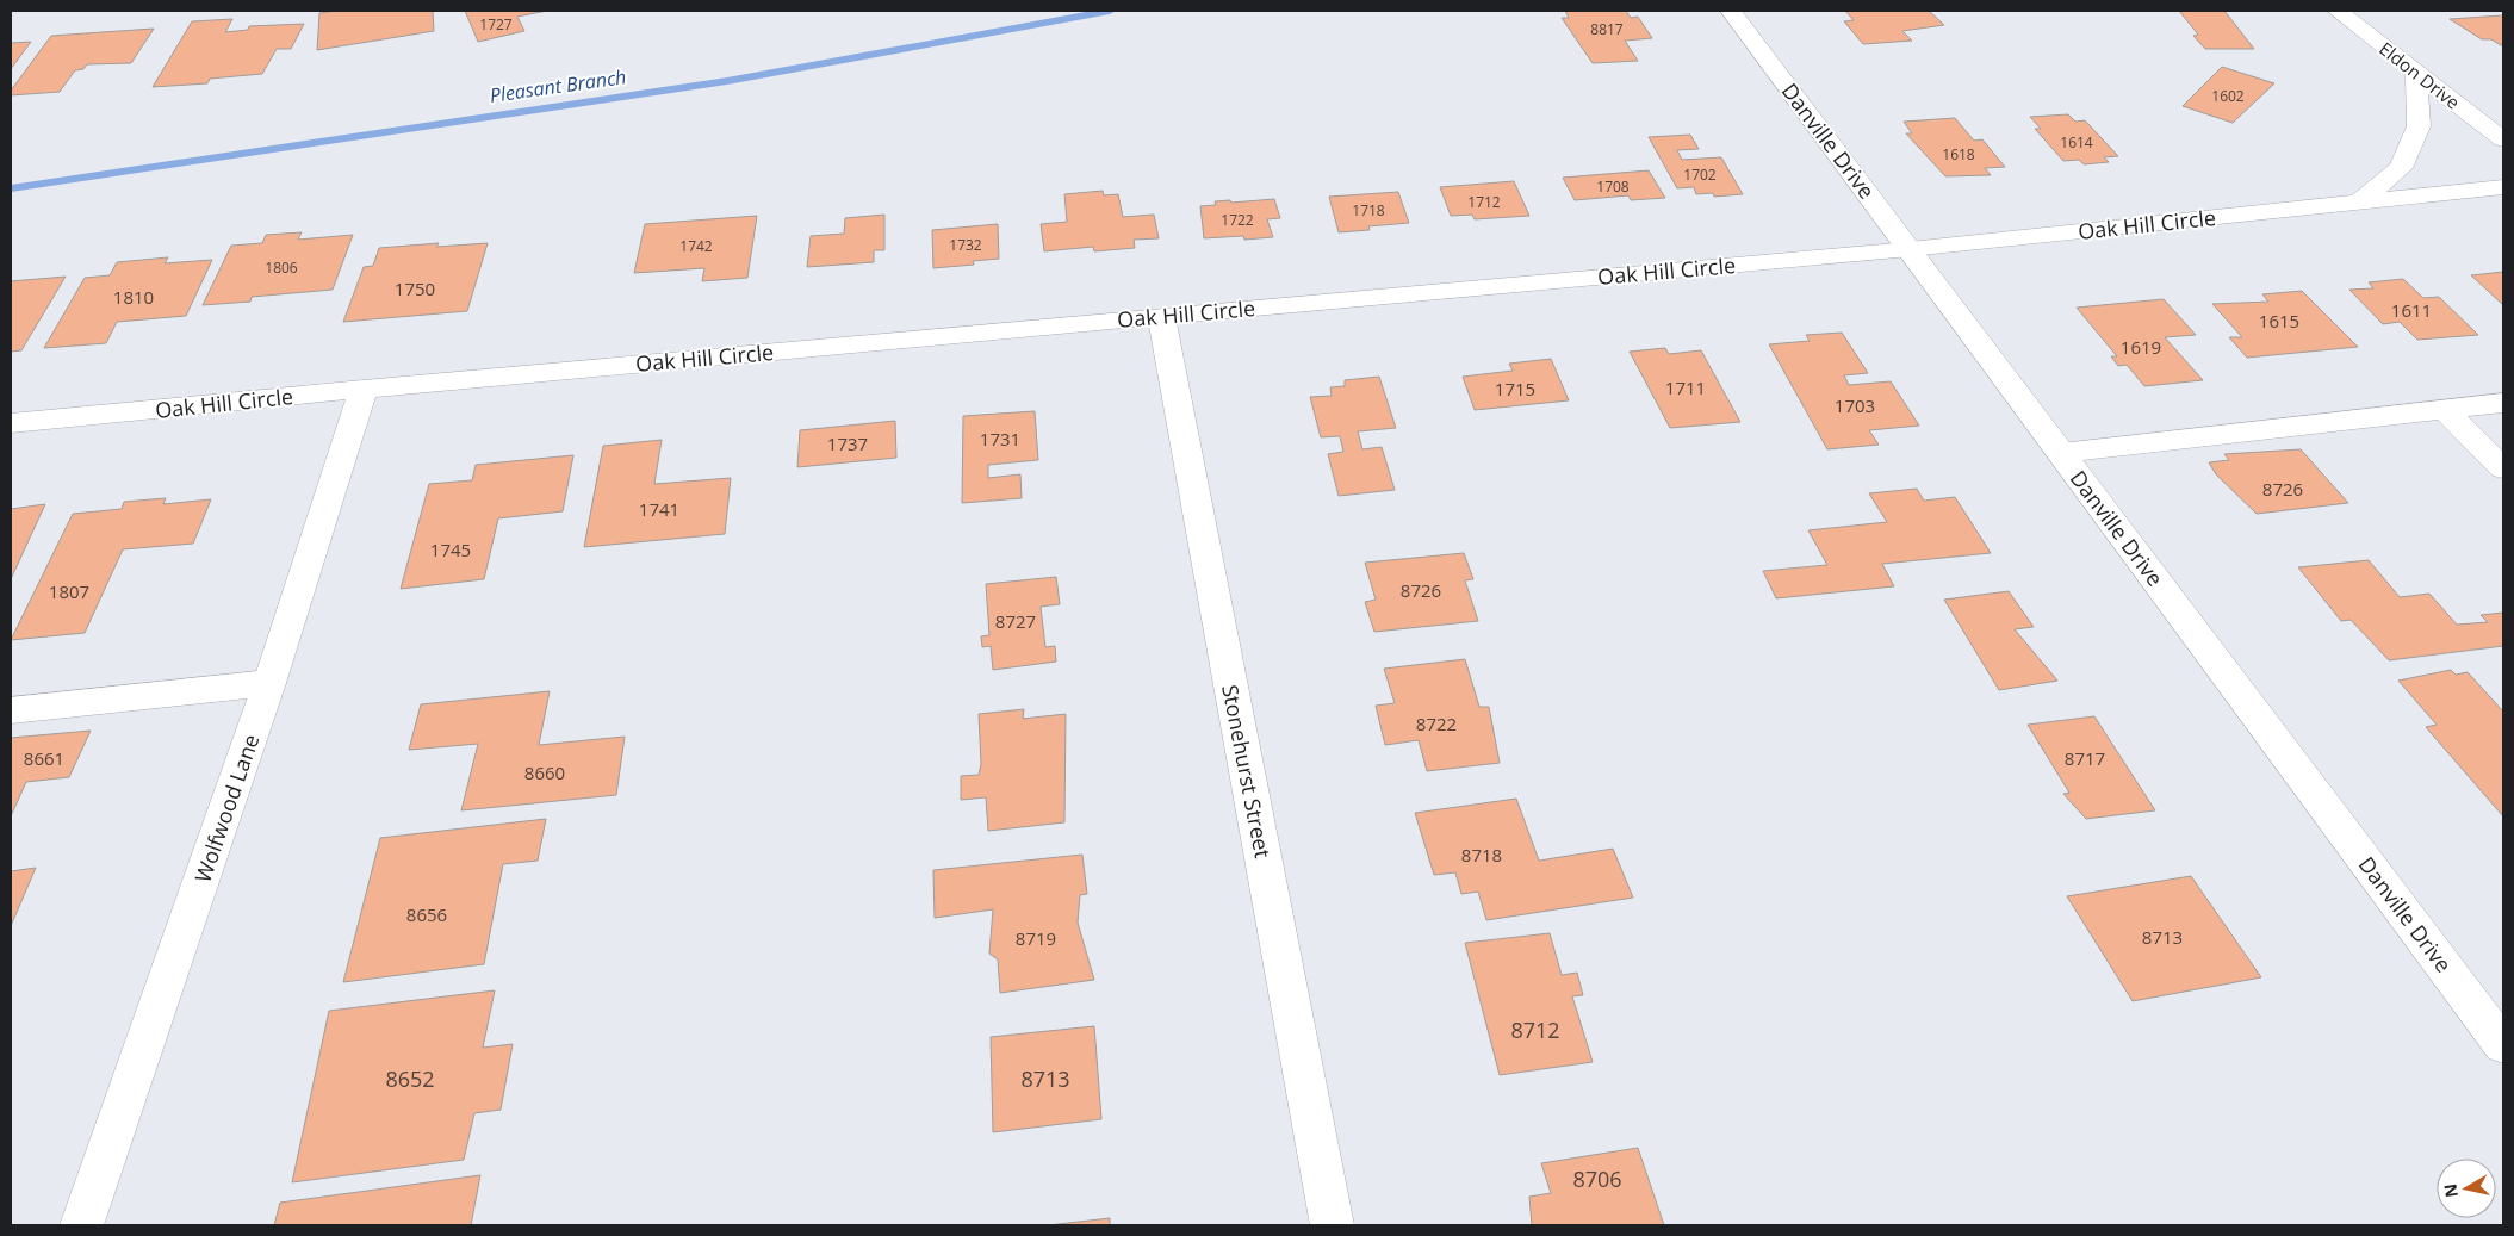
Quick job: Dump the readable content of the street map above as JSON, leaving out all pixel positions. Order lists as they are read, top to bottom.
{
  "streets": {
    "street": [
      "Eldon Drive",
      "Danville Drive",
      "Oak Hill Circle",
      "Stonehurst Street",
      "Wolfwood Lane"
    ]
  },
  "crossings": [
    ["Danville Drive", "Oak Hill Circle"],
    ["Oak Hill Circle", "Stonehurst Street"],
    ["Oak Hill Circle", "Wolfwood Lane"]
  ],
  "water": ["Pleasant Branch"],
  "house_numbers": [
    "1727",
    "8817",
    "1602",
    "1614",
    "1618",
    "1702",
    "1708",
    "1712",
    "1718",
    "1722",
    "1732",
    "1742",
    "1806",
    "1750",
    "1810",
    "1611",
    "1615",
    "1619",
    "1711",
    "1715",
    "1703",
    "1731",
    "1737",
    "8726",
    "1741",
    "1745",
    "8726",
    "1807",
    "8727",
    "8722",
    "8661",
    "8717",
    "8660",
    "8718",
    "8656",
    "8713",
    "8719",
    "8712",
    "8652",
    "8713",
    "8706"
  ],
  "north": "left"
}
